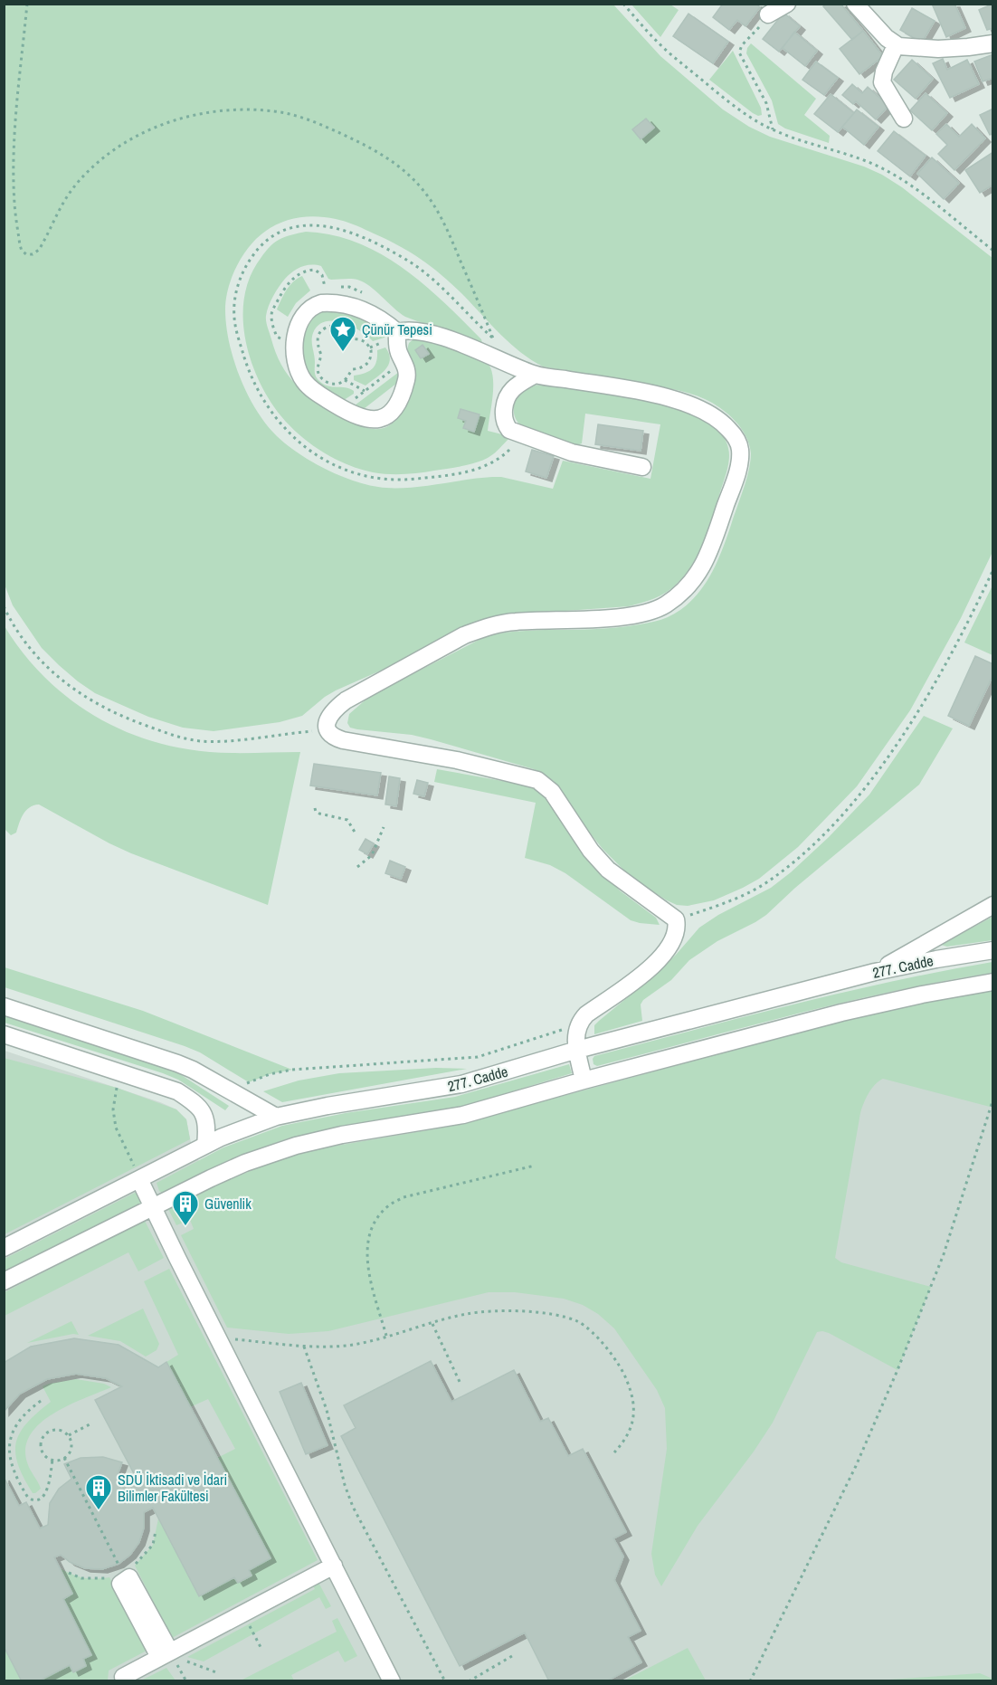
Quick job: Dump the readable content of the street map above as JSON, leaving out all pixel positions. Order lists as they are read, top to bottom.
{
  "streets": {
    "street": ["277. Cadde"]
  },
  "places": {
    "place": ["Çünür Tepesi"],
    "building": ["Güvenlik", "SDÜ İktisadi ve İdari Bilimler Fakültesi"]
  }
}
